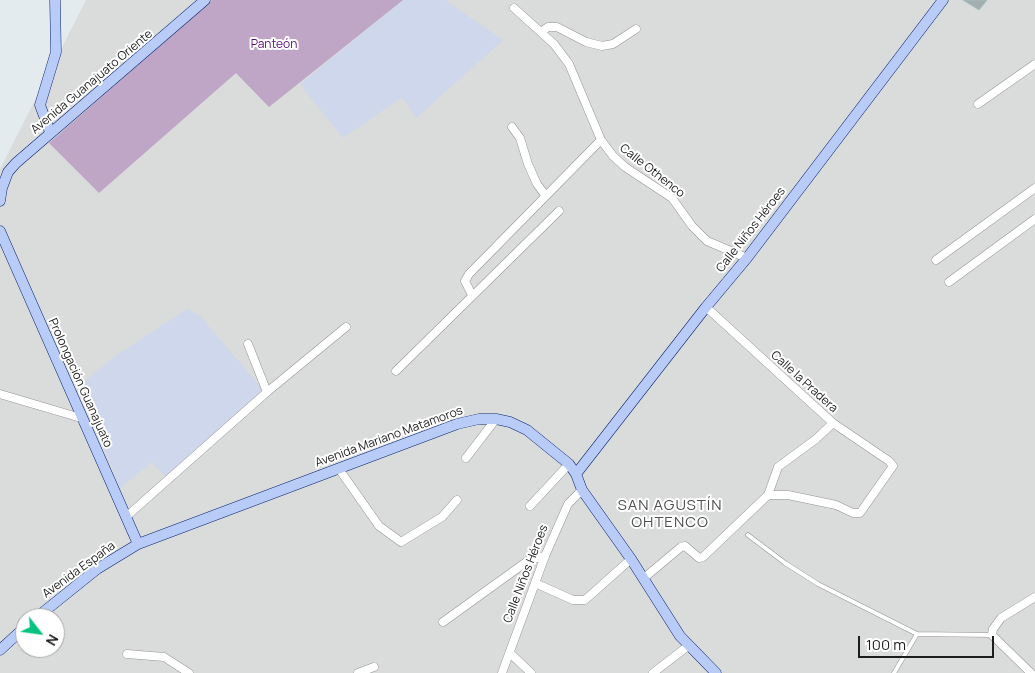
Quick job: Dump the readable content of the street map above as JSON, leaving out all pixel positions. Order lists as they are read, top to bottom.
{
  "streets": {
    "street": [
      "Avenida Guanajuato Oriente",
      "Calle Othenco",
      "Calle Niños Héroes",
      "Calle la Pradera",
      "Prolongación Guanajuato",
      "Avenida Mariano Matamoros",
      "Avenida España"
    ]
  },
  "crossings": [
    ["Calle Othenco", "Calle Niños Héroes"],
    ["Calle Niños Héroes", "Calle la Pradera"],
    ["Calle Niños Héroes", "Avenida Mariano Matamoros"],
    ["Prolongación Guanajuato", "Avenida Mariano Matamoros"],
    ["Prolongación Guanajuato", "Avenida España"],
    ["Avenida Mariano Matamoros", "Avenida España"]
  ],
  "districts": ["SAN AGUSTÍN OHTENCO"],
  "parks": ["Panteón"],
  "scale_bar": "100 m",
  "north": "bottom right"
}
